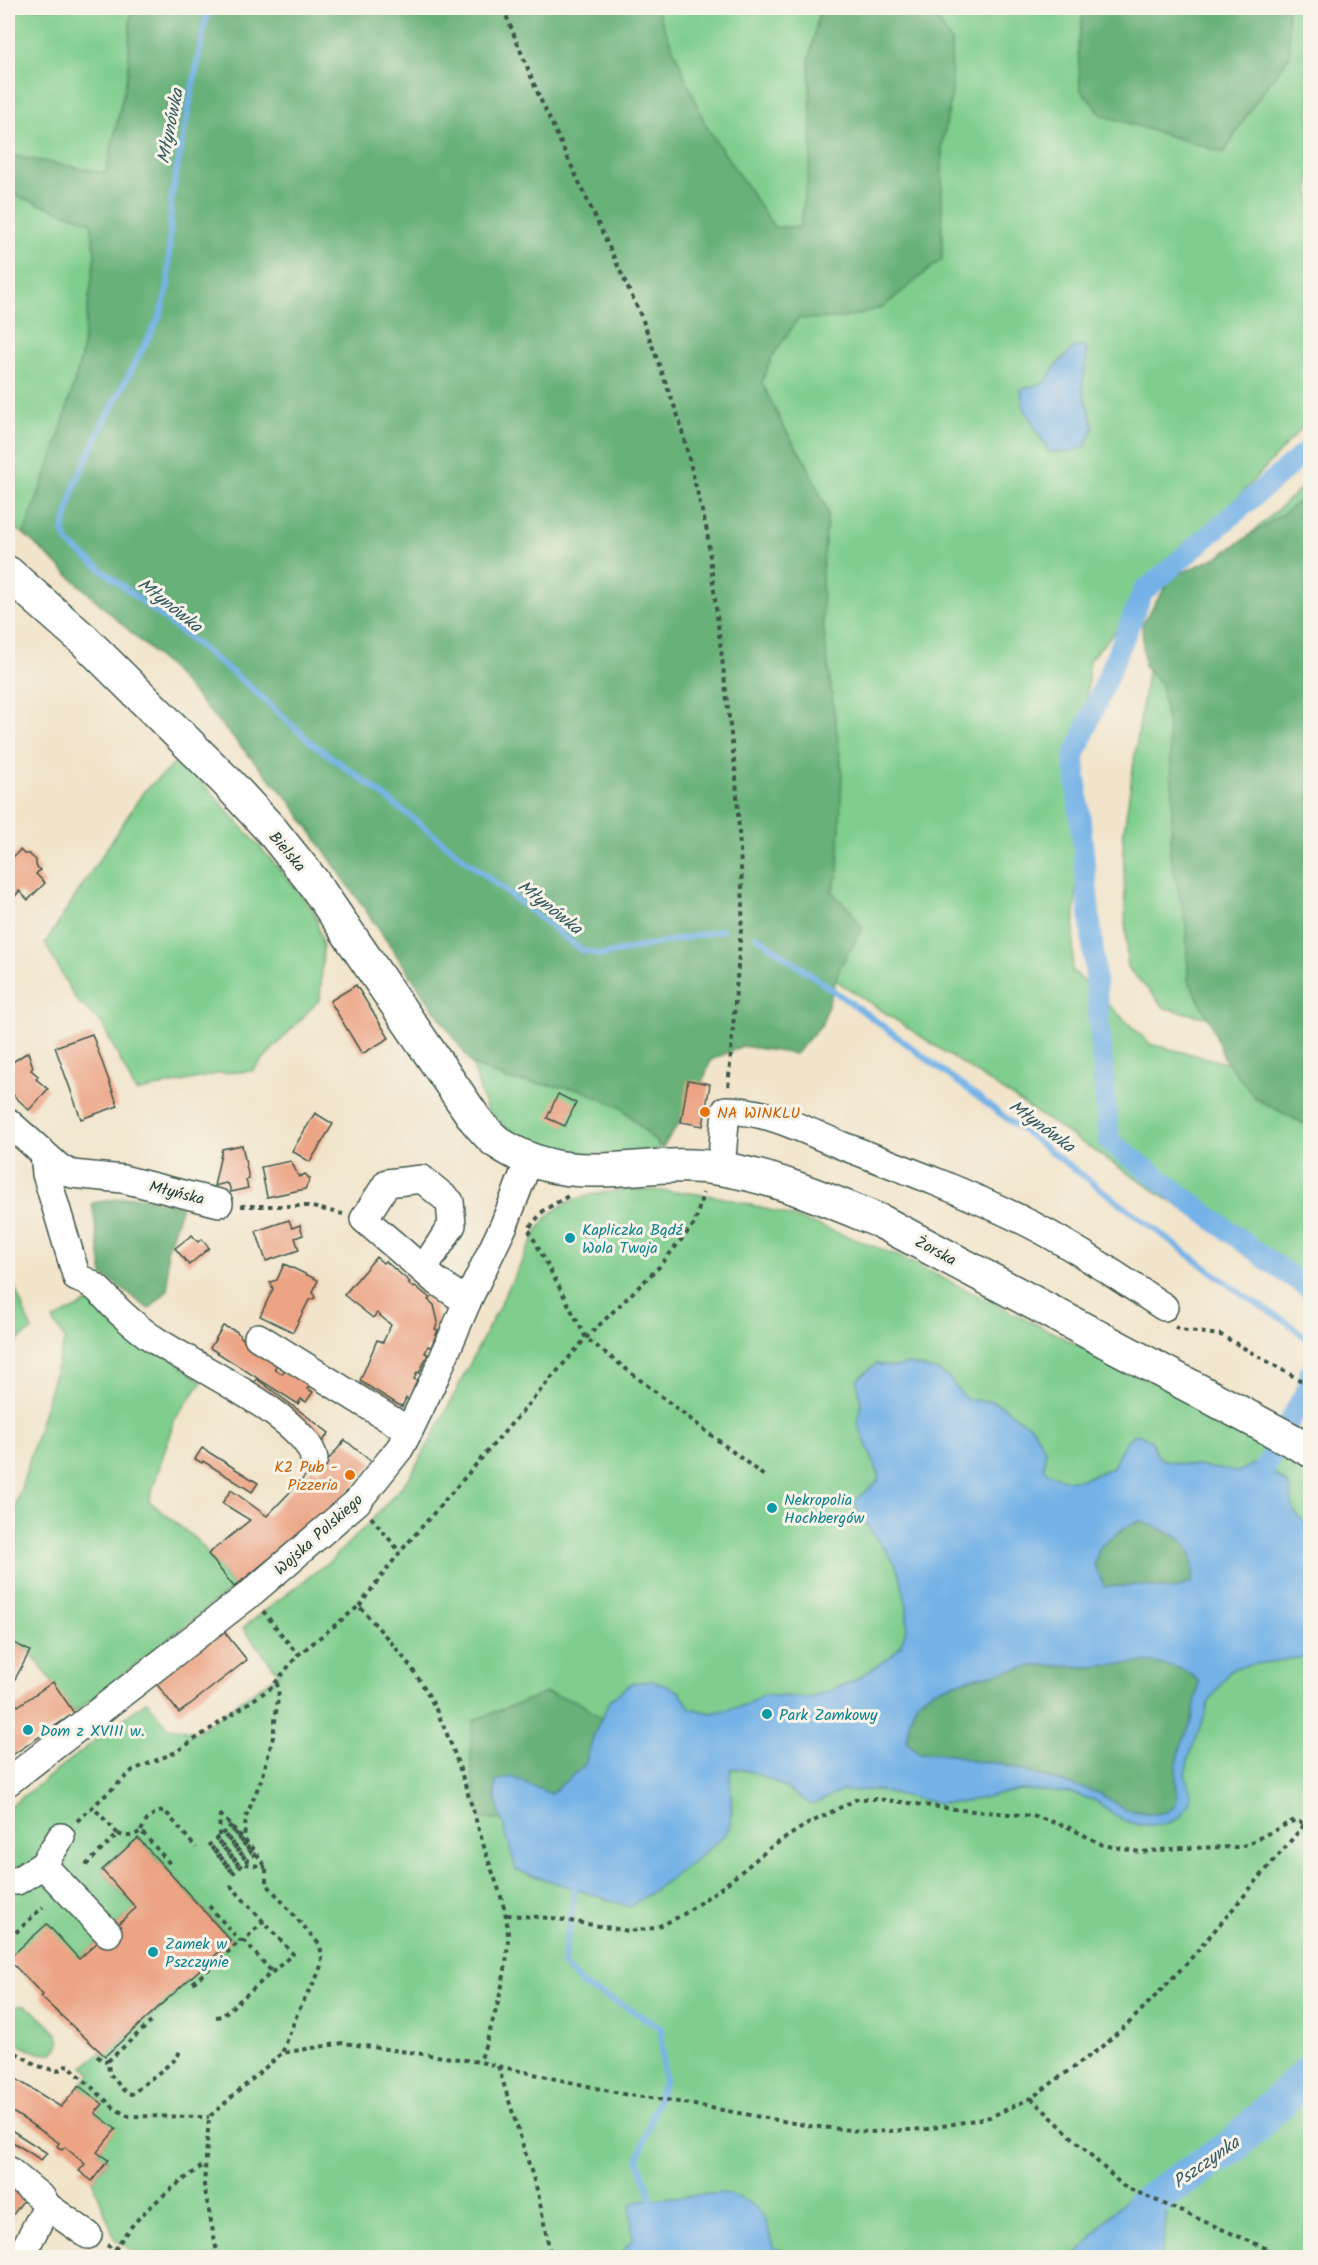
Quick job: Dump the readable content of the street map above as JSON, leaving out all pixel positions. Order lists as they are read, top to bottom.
{
  "streets": {
    "main road": ["Bielska", "Żorska"],
    "street": ["Młyńska", "Wojska Polskiego"]
  },
  "crossings": [
    ["Bielska", "Żorska"],
    ["Bielska", "Wojska Polskiego"],
    ["Żorska", "Wojska Polskiego"]
  ],
  "water": ["Młynówka", "Pszczynka"],
  "places": [
    "NA WINKLU",
    "Kapliczka Bądź Wola Twoja",
    "K2 Pub - Pizzeria",
    "Nekropolia Hochbergów",
    "Park Zamkowy",
    "Dom z XVIII w.",
    "Zamek w Pszczynie"
  ]
}
